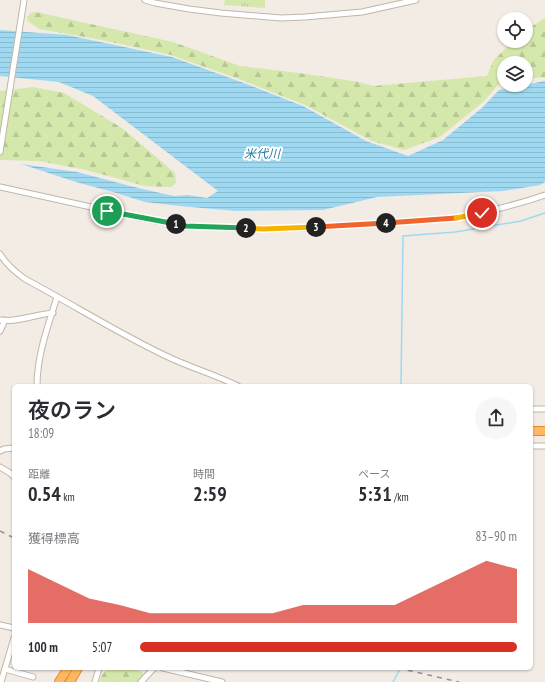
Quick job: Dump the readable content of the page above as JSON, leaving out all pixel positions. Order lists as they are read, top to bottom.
{
  "water": ["米代川"],
  "page": {
    "pins": [
      "4",
      "1",
      "3",
      "2"
    ],
    "heading": ["夜のラン", "18:09"],
    "stats": [
      ["距離", "0.54 km"],
      ["時間", "2:59"],
      ["ペース", "5:31 /km"]
    ],
    "chart": ["獲得標高", "83–90 m"],
    "list": [
      {
        "name": "100 m",
        "note": "5:07"
      }
    ]
  }
}
